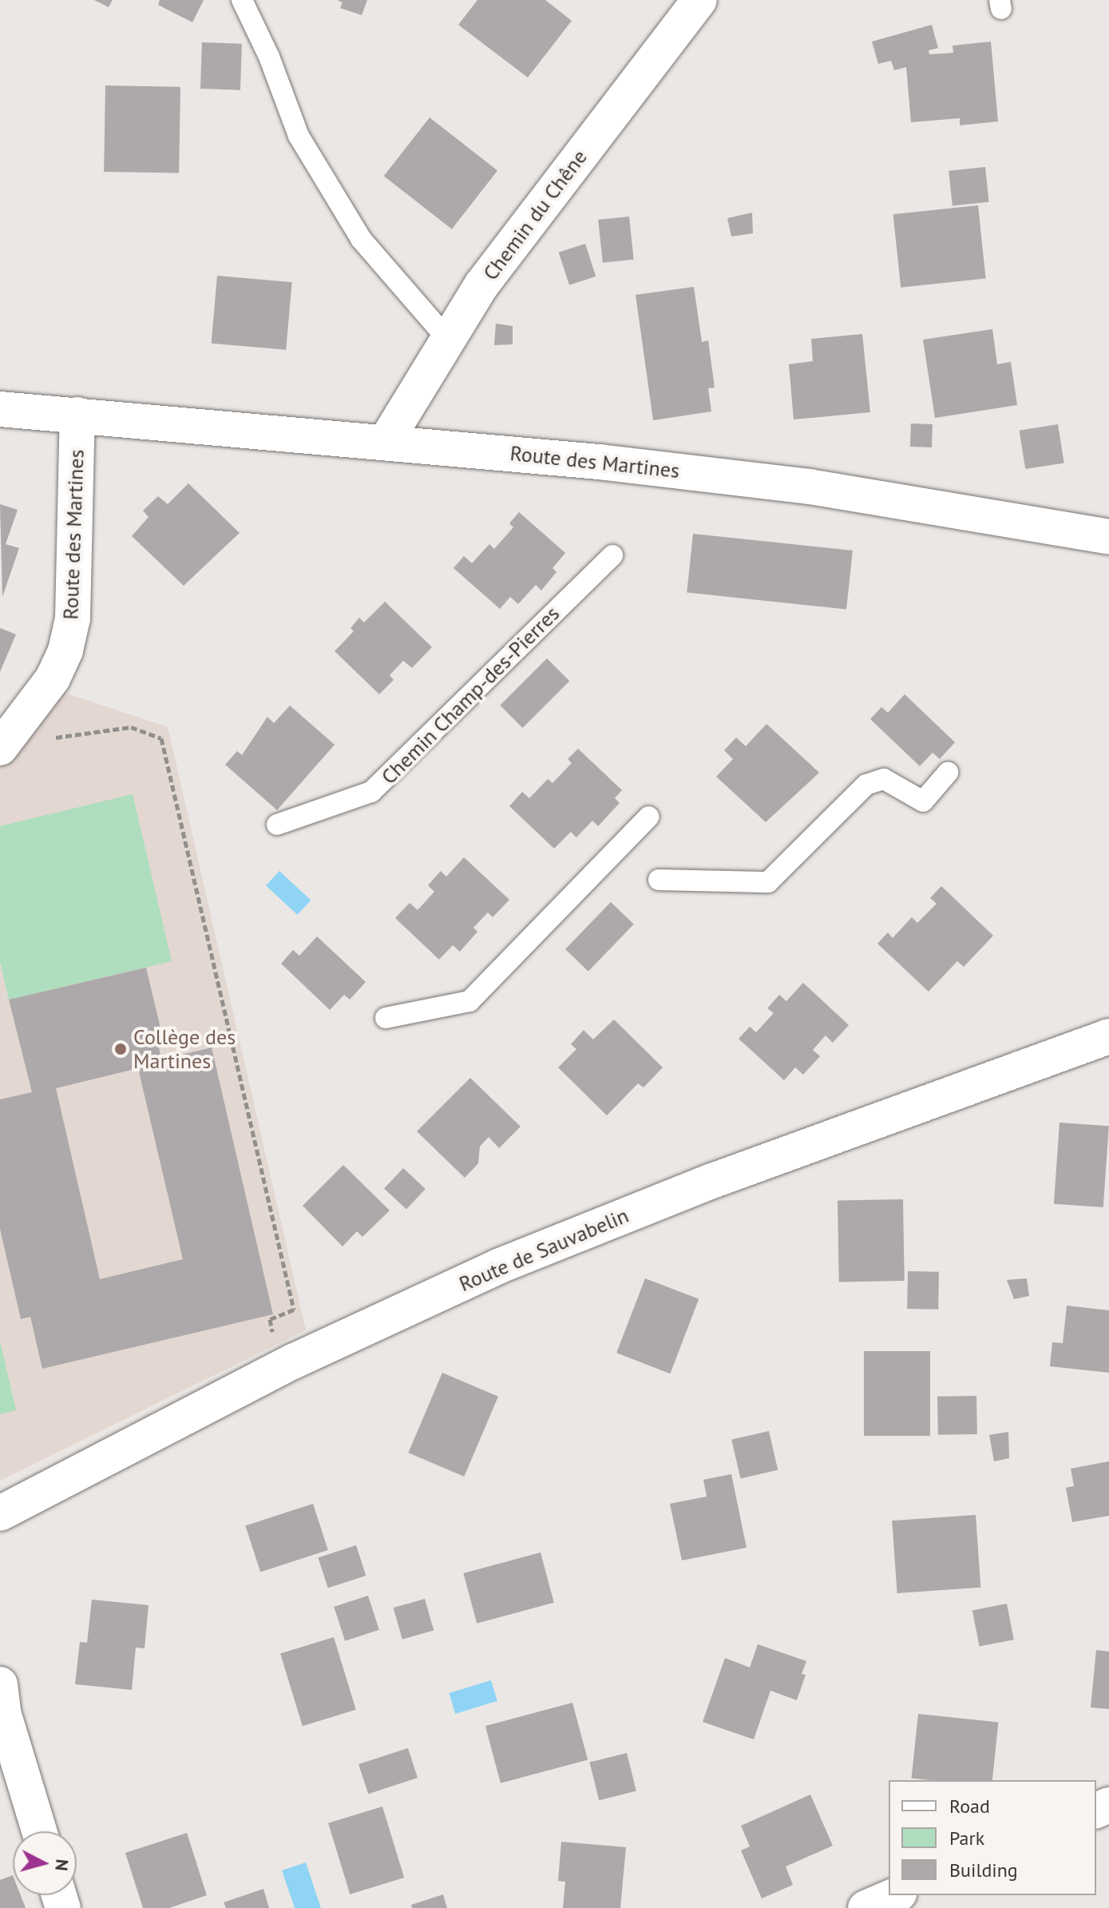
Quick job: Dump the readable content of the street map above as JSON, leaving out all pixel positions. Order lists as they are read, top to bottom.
{
  "streets": {
    "street": ["Chemin du Chêne", "Route des Martines", "Route de Sauvabelin"],
    "lane": ["Chemin Champ-des-Pierres"]
  },
  "crossings": [
    ["Chemin du Chêne", "Route des Martines"]
  ],
  "places": ["Collège des Martines"],
  "legend": ["Road", "Park", "Building"],
  "north": "right"
}
